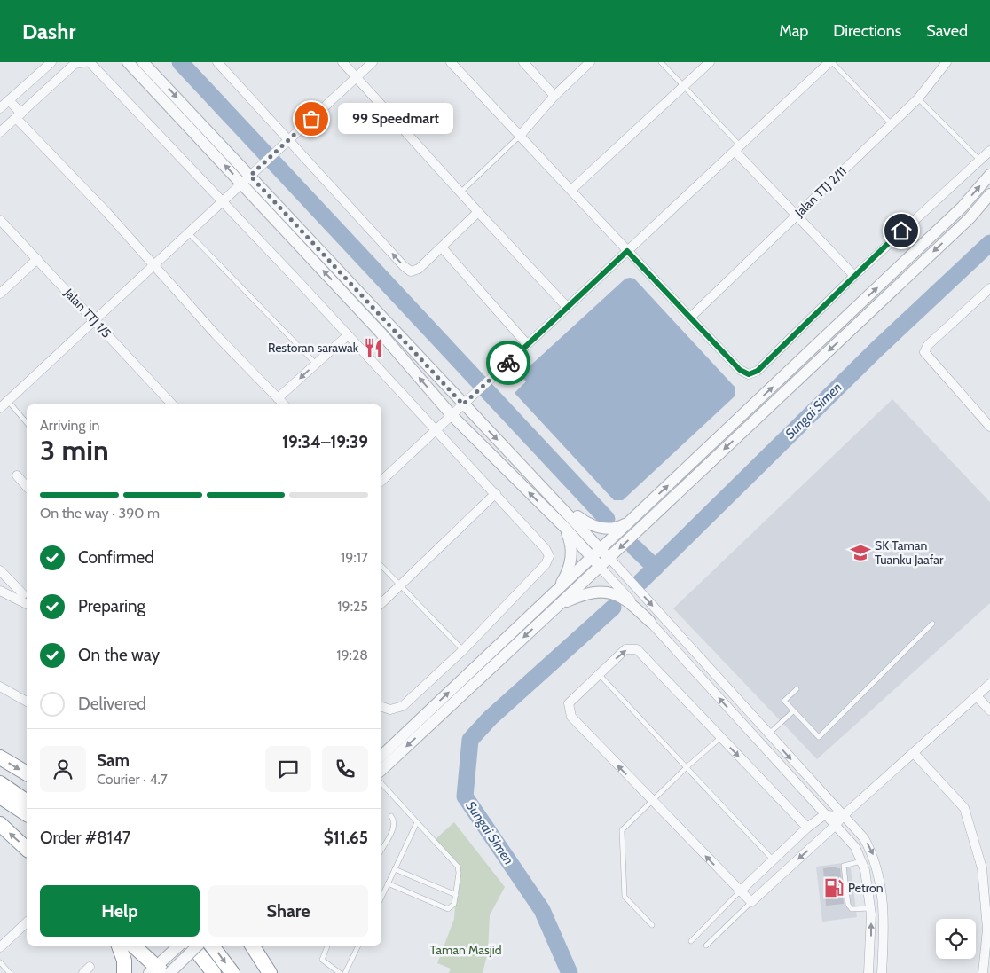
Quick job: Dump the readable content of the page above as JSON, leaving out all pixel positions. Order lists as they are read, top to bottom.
{
  "streets": {
    "street": ["Jalan TTJ 2/11", "Jalan TTJ 1/5"]
  },
  "water": ["Sungai Simen"],
  "parks": ["Taman Masjid"],
  "places": {
    "other": ["99 Speedmart"],
    "restaurant": ["Restoran sarawak"],
    "school or university": ["SK Taman Tuanku Jaafar"],
    "fuel station": ["Petron"]
  },
  "page": {
    "header": "Dashr",
    "nav": ["Map", "Directions", "Saved"],
    "bubble": "99 Speedmart",
    "heading": ["3 min", "Arriving in", "19:34–19:39"],
    "panel": [
      "Sam",
      "Courier · 4.7",
      "Order #8147",
      "$11.65"
    ],
    "bar": "On the way · 390 m",
    "list": [
      ["Confirmed", "19:17"],
      ["Preparing", "19:25"],
      ["On the way", "19:28"],
      "Delivered"
    ],
    "buttons": ["Help", "Share"]
  }
}
